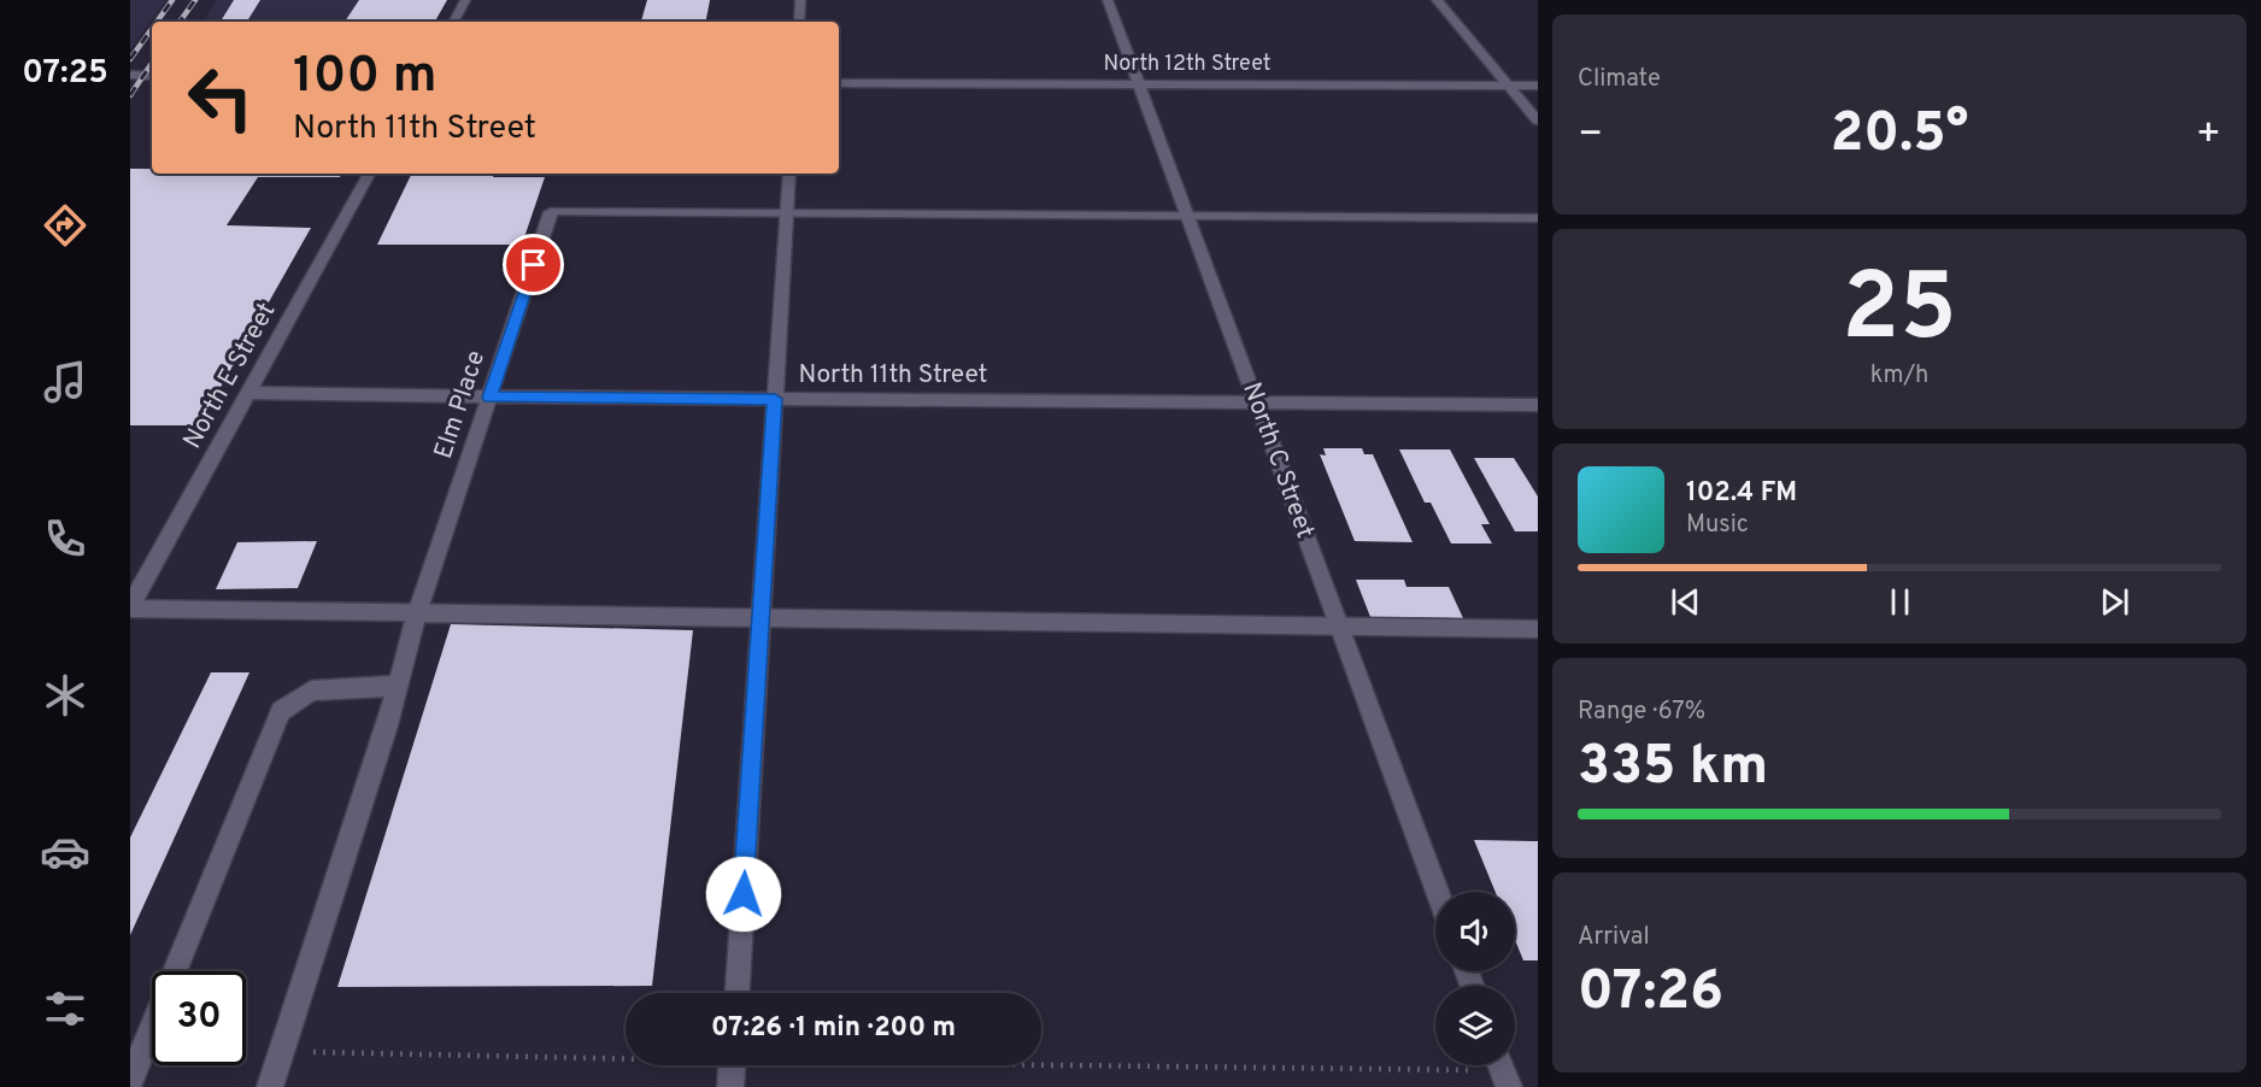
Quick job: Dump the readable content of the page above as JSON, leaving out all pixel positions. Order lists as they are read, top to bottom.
{
  "streets": {
    "street": [
      "North 12th Street",
      "North 11th Street",
      "North E Street",
      "Elm Place",
      "North C Street"
    ]
  },
  "crossings": [
    ["North 12th Street", "North C Street"],
    ["North 11th Street", "North E Street"],
    ["North 11th Street", "Elm Place"],
    ["North 11th Street", "North C Street"]
  ],
  "page": {
    "tabs": "07:25",
    "tile": [
      "Climate",
      ["25", "km/h"],
      ["Range · 67%", "335 km"],
      ["Arrival", "07:26"]
    ],
    "turn": ["100 m", "North 11th Street"],
    "heat": ["−", "20.5°", "+"],
    "song": ["102.4 FM", "Music"],
    "limit": "30",
    "trip": "07:26 · 1 min · 200 m"
  }
}
